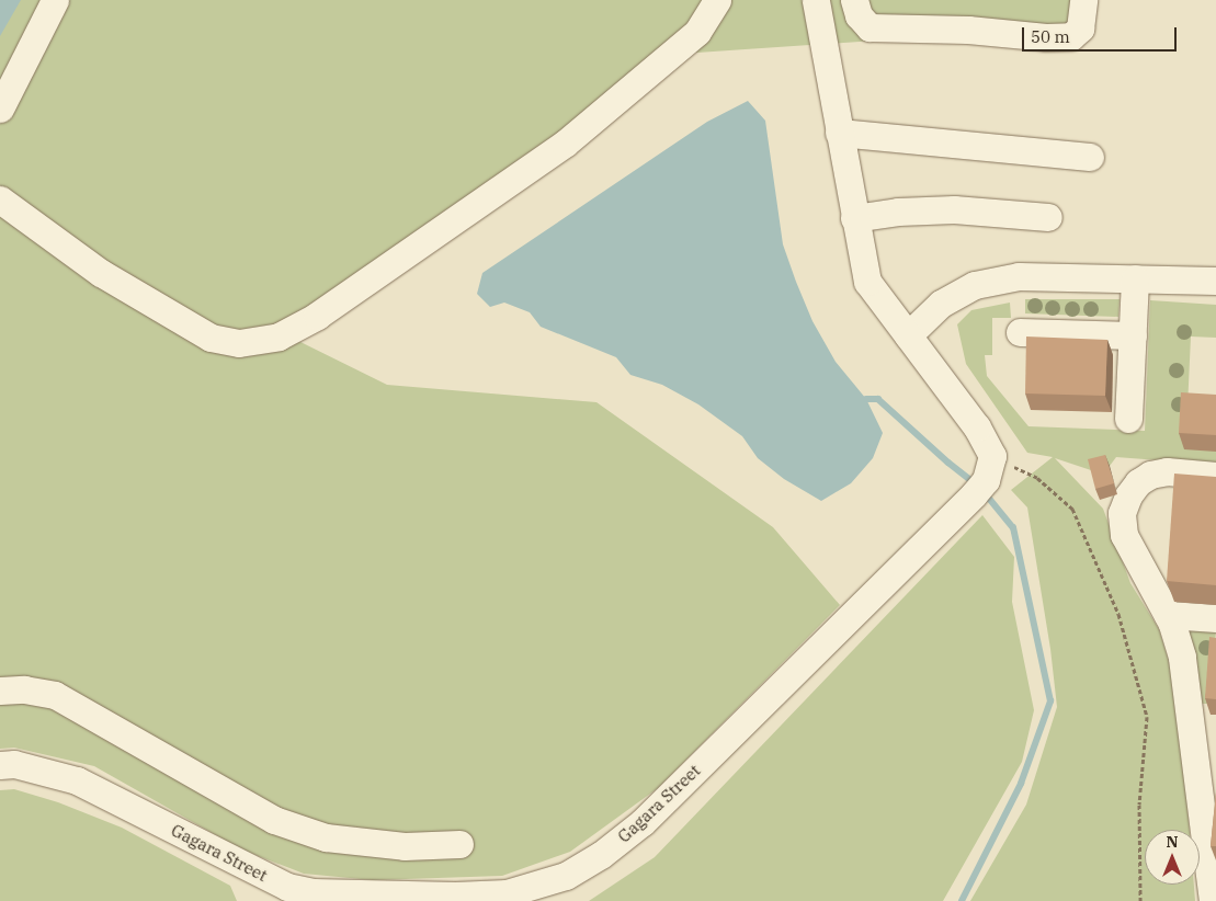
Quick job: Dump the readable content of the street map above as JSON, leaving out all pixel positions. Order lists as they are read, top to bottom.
{
  "streets": {
    "street": ["Gagara Street"]
  },
  "scale_bar": "50 m",
  "north": "top"
}
